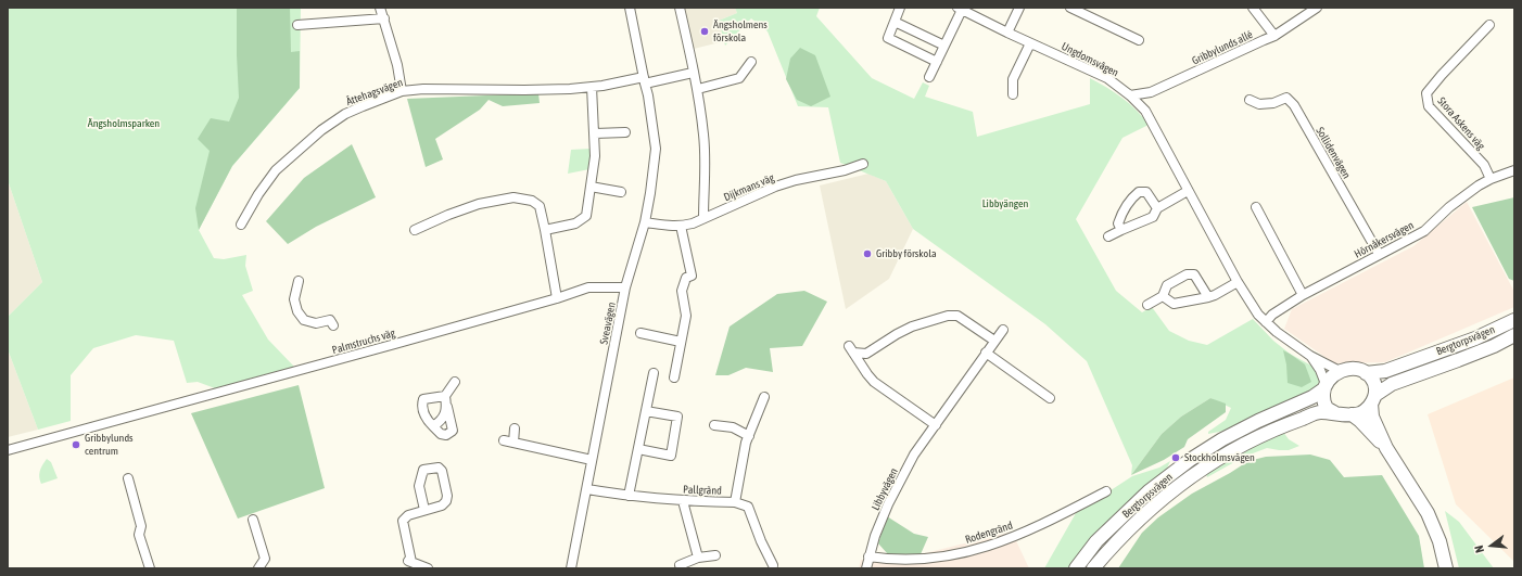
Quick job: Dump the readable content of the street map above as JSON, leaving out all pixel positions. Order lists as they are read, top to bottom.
{
  "streets": {
    "main road": ["Bergtorpsvägen"],
    "street": [
      "Gribbylunds allé",
      "Ungdomsvägen",
      "Ättehagsvägen",
      "Stora Askens väg",
      "Sollidenvägen",
      "Dijkmans väg",
      "Hörnåkersvägen",
      "Sveavägen",
      "Palmstruchs väg",
      "Libbyvägen",
      "Pallgränd",
      "Rodengränd"
    ]
  },
  "crossings": [
    ["Gribbylunds allé", "Ungdomsvägen"],
    ["Ungdomsvägen", "Hörnåkersvägen"],
    ["Ungdomsvägen", "Bergtorpsvägen"],
    ["Ättehagsvägen", "Sveavägen"],
    ["Stora Askens väg", "Hörnåkersvägen"],
    ["Sollidenvägen", "Hörnåkersvägen"],
    ["Dijkmans väg", "Sveavägen"],
    ["Sveavägen", "Palmstruchs väg"],
    ["Sveavägen", "Pallgränd"],
    ["Libbyvägen", "Rodengränd"]
  ],
  "parks": ["Ängsholmsparken", "Libbyängen"],
  "places": [
    "Ängsholmens förskola",
    "Gribby förskola",
    "Gribbylunds centrum",
    "Stockholmsvägen"
  ],
  "north": "left"
}
